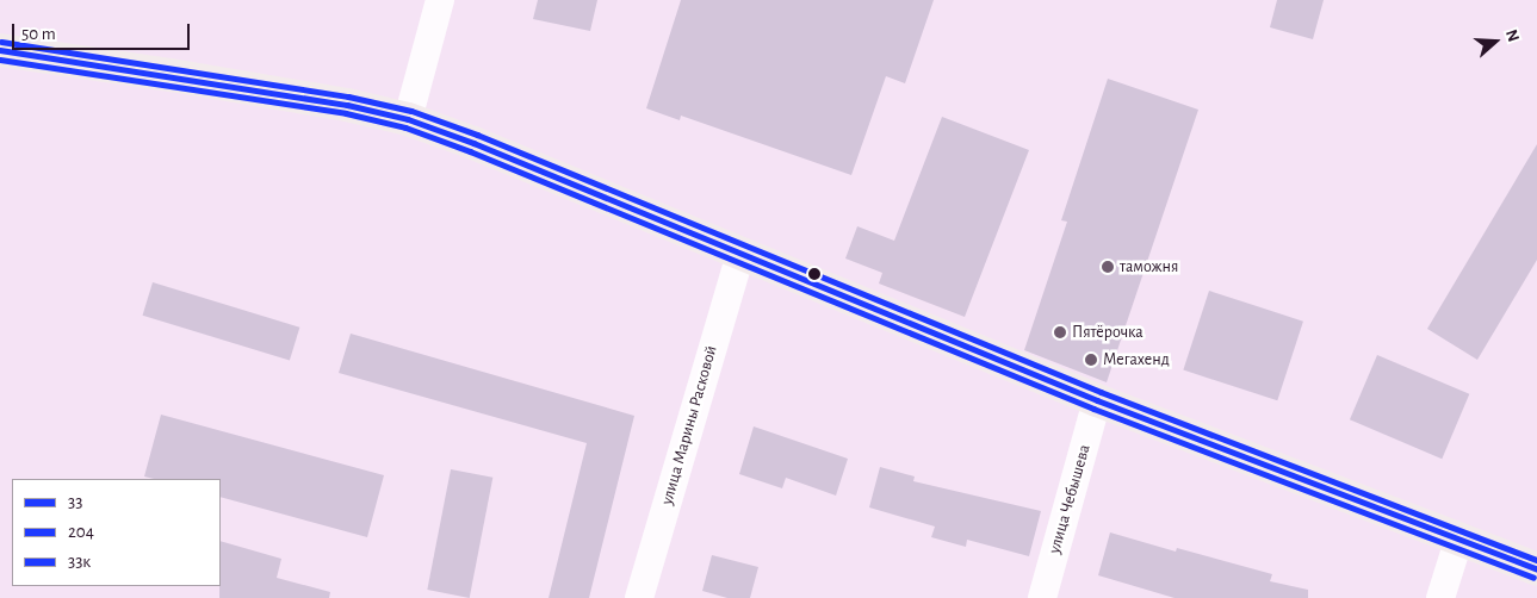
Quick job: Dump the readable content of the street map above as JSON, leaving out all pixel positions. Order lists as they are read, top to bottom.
{
  "streets": {
    "street": ["улица Марины Расковой", "улица Чебышева"]
  },
  "places": ["таможня", "Пятёрочка", "Мегахенд"],
  "lines": ["transit line 33к", "transit line 33", "transit line 204"],
  "legend": ["33", "204", "33к"],
  "scale_bar": "50 m",
  "north": "right"
}
